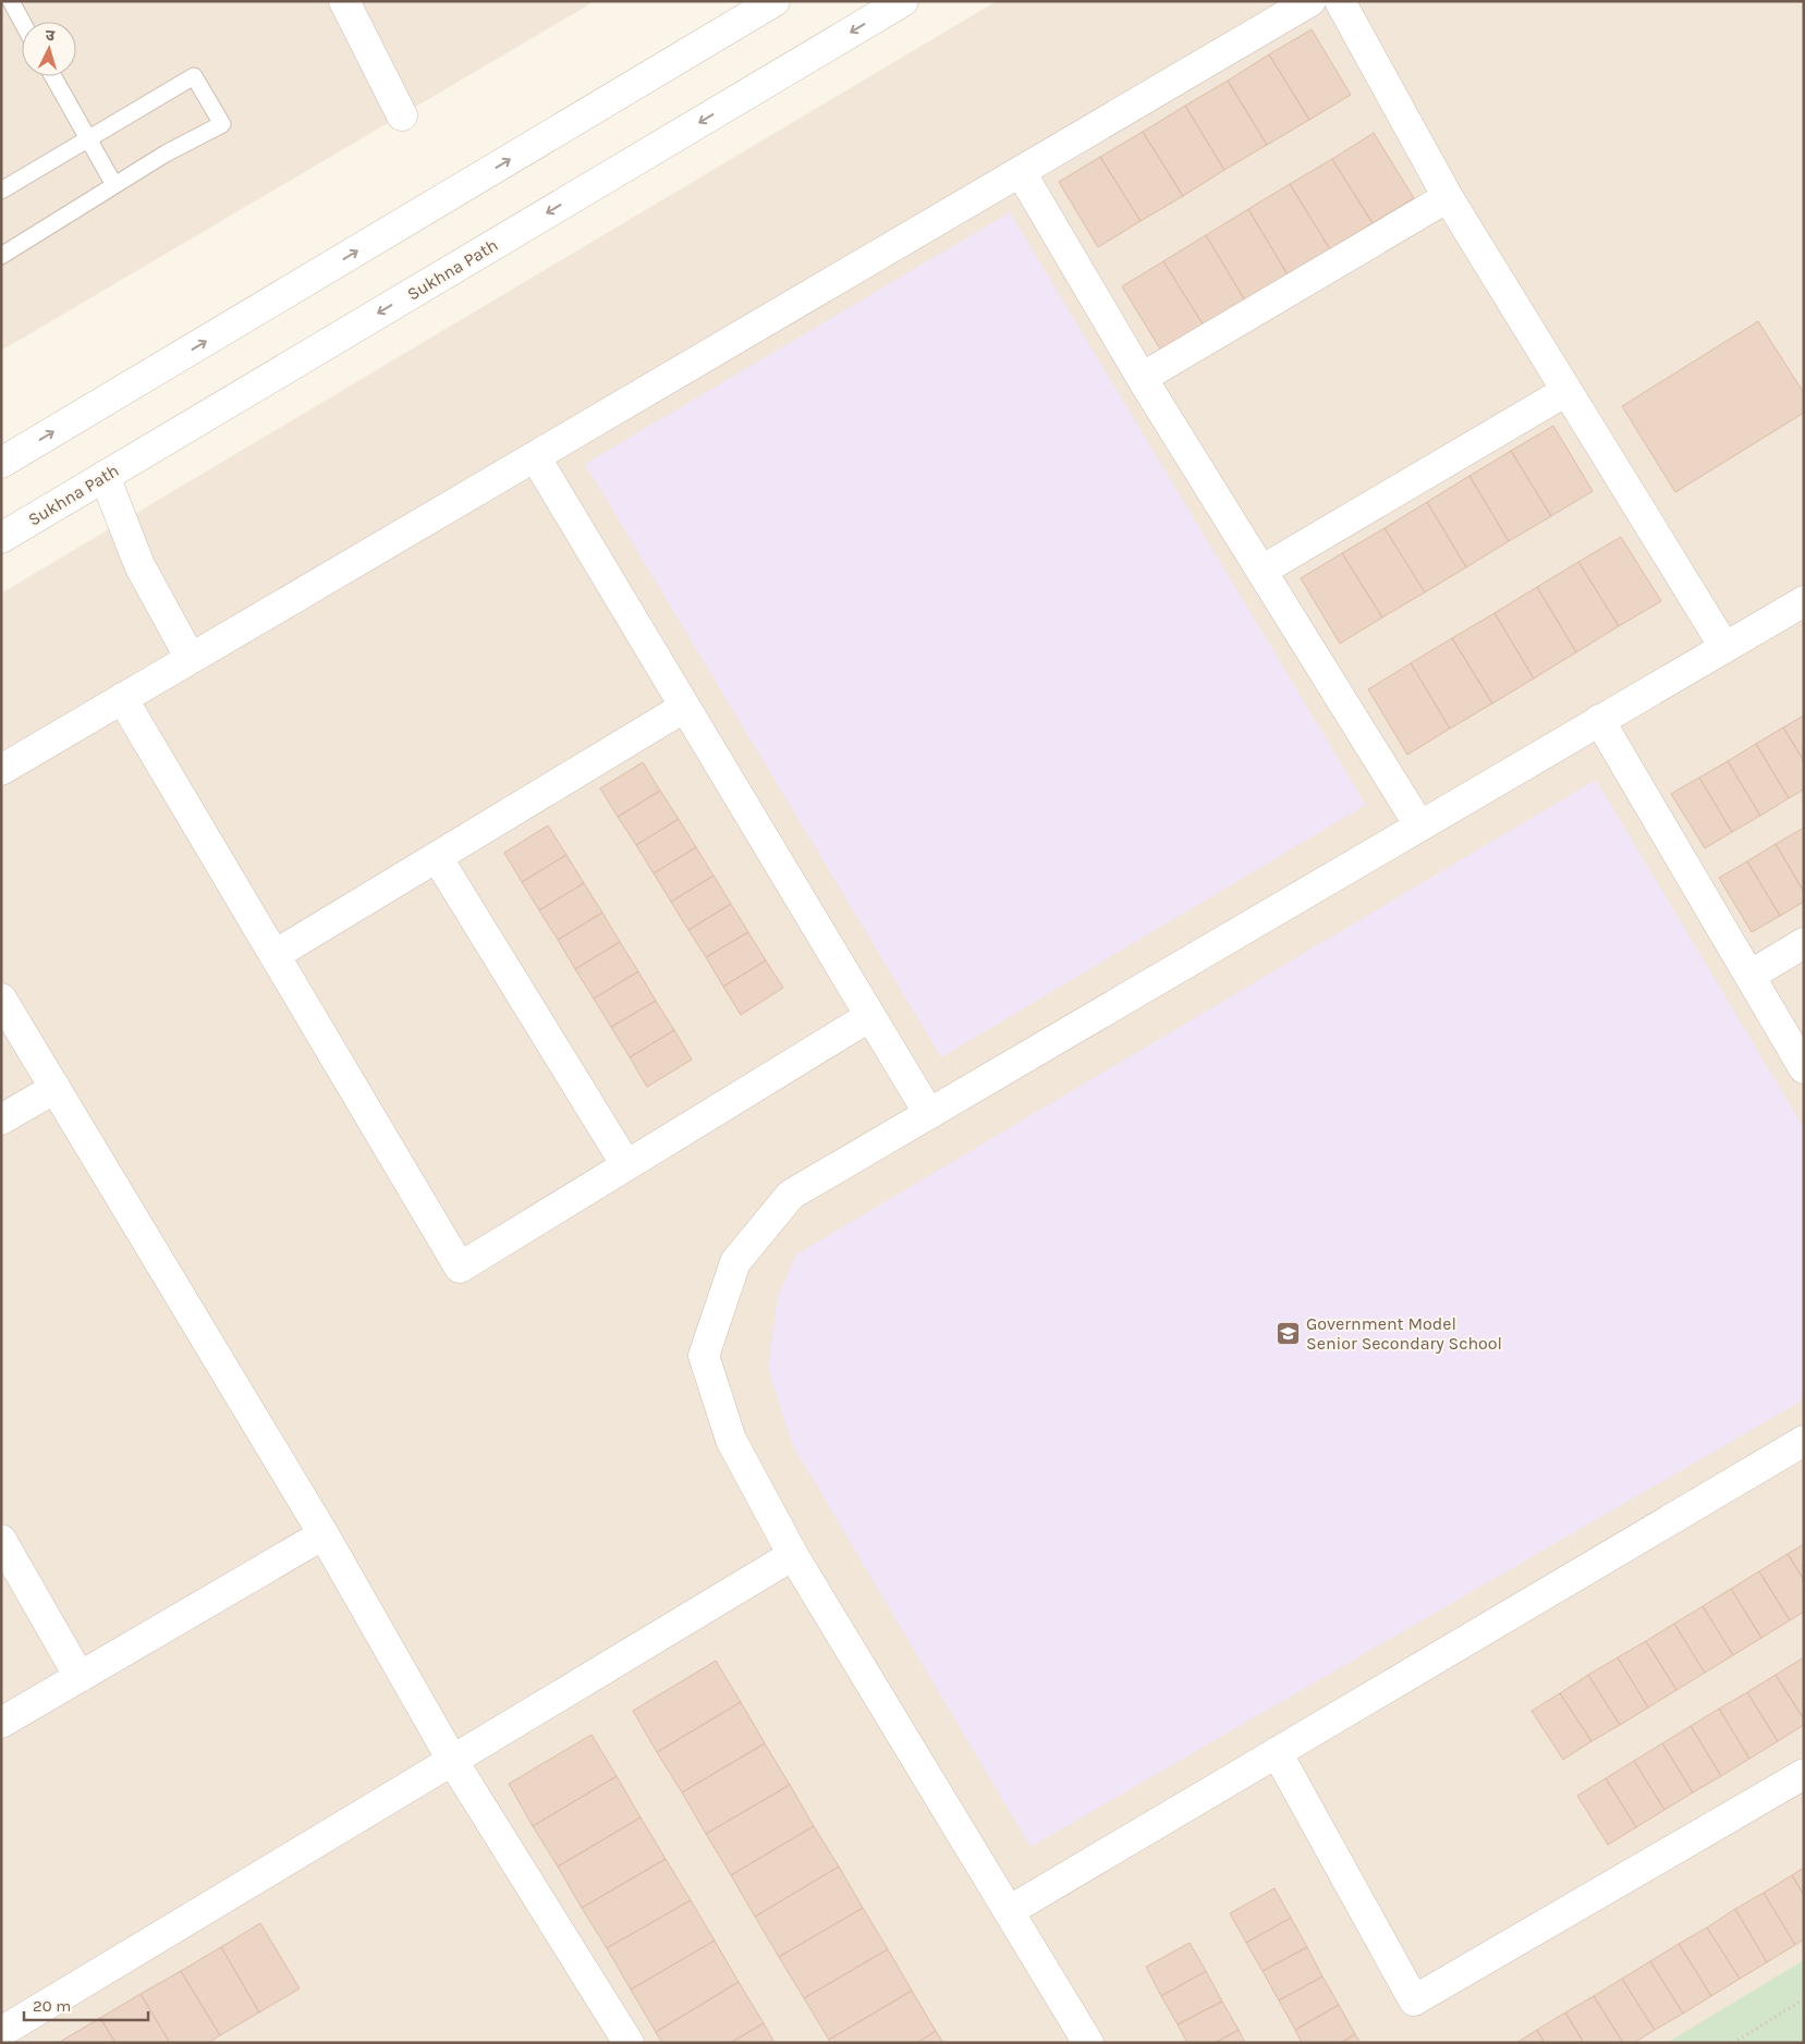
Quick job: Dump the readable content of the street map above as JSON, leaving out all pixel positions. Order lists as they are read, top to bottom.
{
  "streets": {
    "street": ["Sukhna Path"]
  },
  "places": {
    "school or university": ["Government Model Senior Secondary School"]
  },
  "scale_bar": "20 m",
  "north": "top"
}
